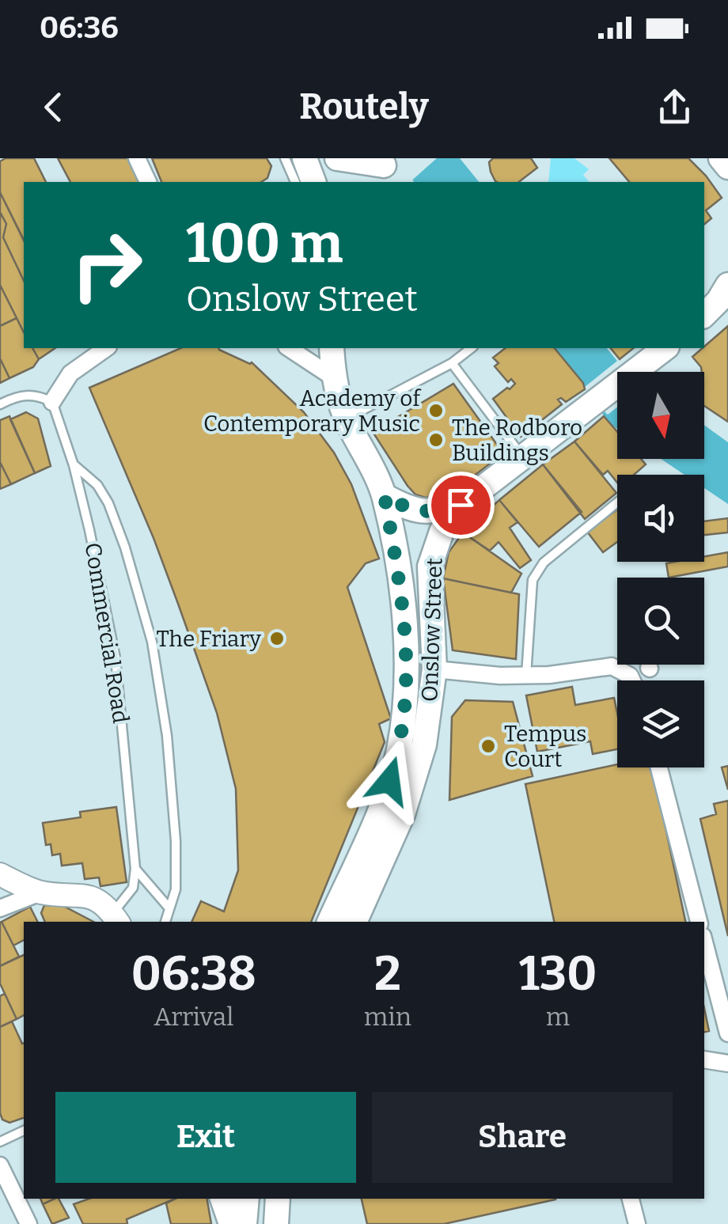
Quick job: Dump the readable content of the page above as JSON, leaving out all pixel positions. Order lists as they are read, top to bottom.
{
  "streets": {
    "main road": ["Onslow Street"],
    "lane": ["Commercial Road"]
  },
  "places": [
    "Academy of Contemporary Music",
    "The Rodboro Buildings",
    "The Friary",
    "Tempus Court"
  ],
  "north": "bottom",
  "page": {
    "status": "06:36",
    "header": "Routely",
    "turn": ["100 m", "Onslow Street"],
    "eta": [
      "06:38",
      "Arrival",
      "2",
      "min",
      "130",
      "m"
    ],
    "buttons": ["Exit", "Share"]
  }
}
